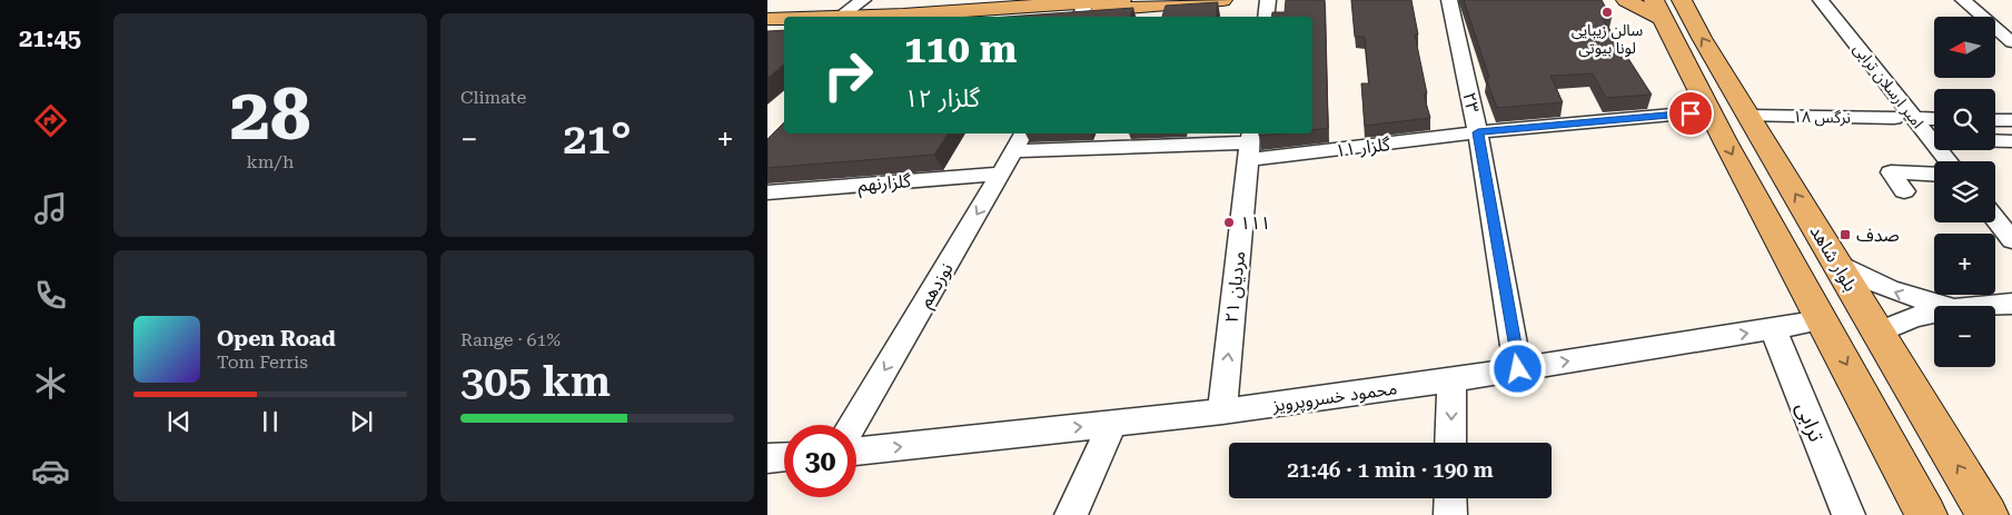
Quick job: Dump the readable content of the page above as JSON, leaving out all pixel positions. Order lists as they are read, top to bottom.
{
  "streets": {
    "main road": ["بلوار شاهد"],
    "street": [
      "امیر ارسلان ترابی",
      "۲۳",
      "نرگس ۱۸",
      "گلزار ۱۱",
      "گلزارنهم",
      "نوزدهم",
      "۲۱ مردیان",
      "محمود خسروپرویز",
      "ترابی"
    ]
  },
  "crossings": [
    ["امیر ارسلان ترابی", "نرگس ۱۸"],
    ["۲۳", "گلزار ۱۱"],
    ["۲۳", "محمود خسروپرویز"],
    ["نرگس ۱۸", "بلوار شاهد"],
    ["گلزار ۱۱", "نوزدهم"],
    ["گلزار ۱۱", "۲۱ مردیان"],
    ["گلزارنهم", "نوزدهم"],
    ["۲۱ مردیان", "محمود خسروپرویز"],
    ["محمود خسروپرویز", "ترابی"]
  ],
  "one_way": ["نوزدهم", "۲۱ مردیان", "محمود خسروپرویز"],
  "places": {
    "other": ["سالن زیبایی لونا بیوتی", "۱۱۱"],
    "transit": ["صدف"]
  },
  "north": "left",
  "page": {
    "tabs": "21:45",
    "tile": [
      ["28", "km/h"],
      "Climate",
      ["Range · 61%", "305 km"]
    ],
    "map_buttons": ["+", "−"],
    "turn": ["110 m", "گلزار ۱۲"],
    "heat": ["−", "21°", "+"],
    "song": ["Open Road", "Tom Ferris"],
    "limit": "30",
    "trip": "21:46 · 1 min · 190 m"
  }
}
